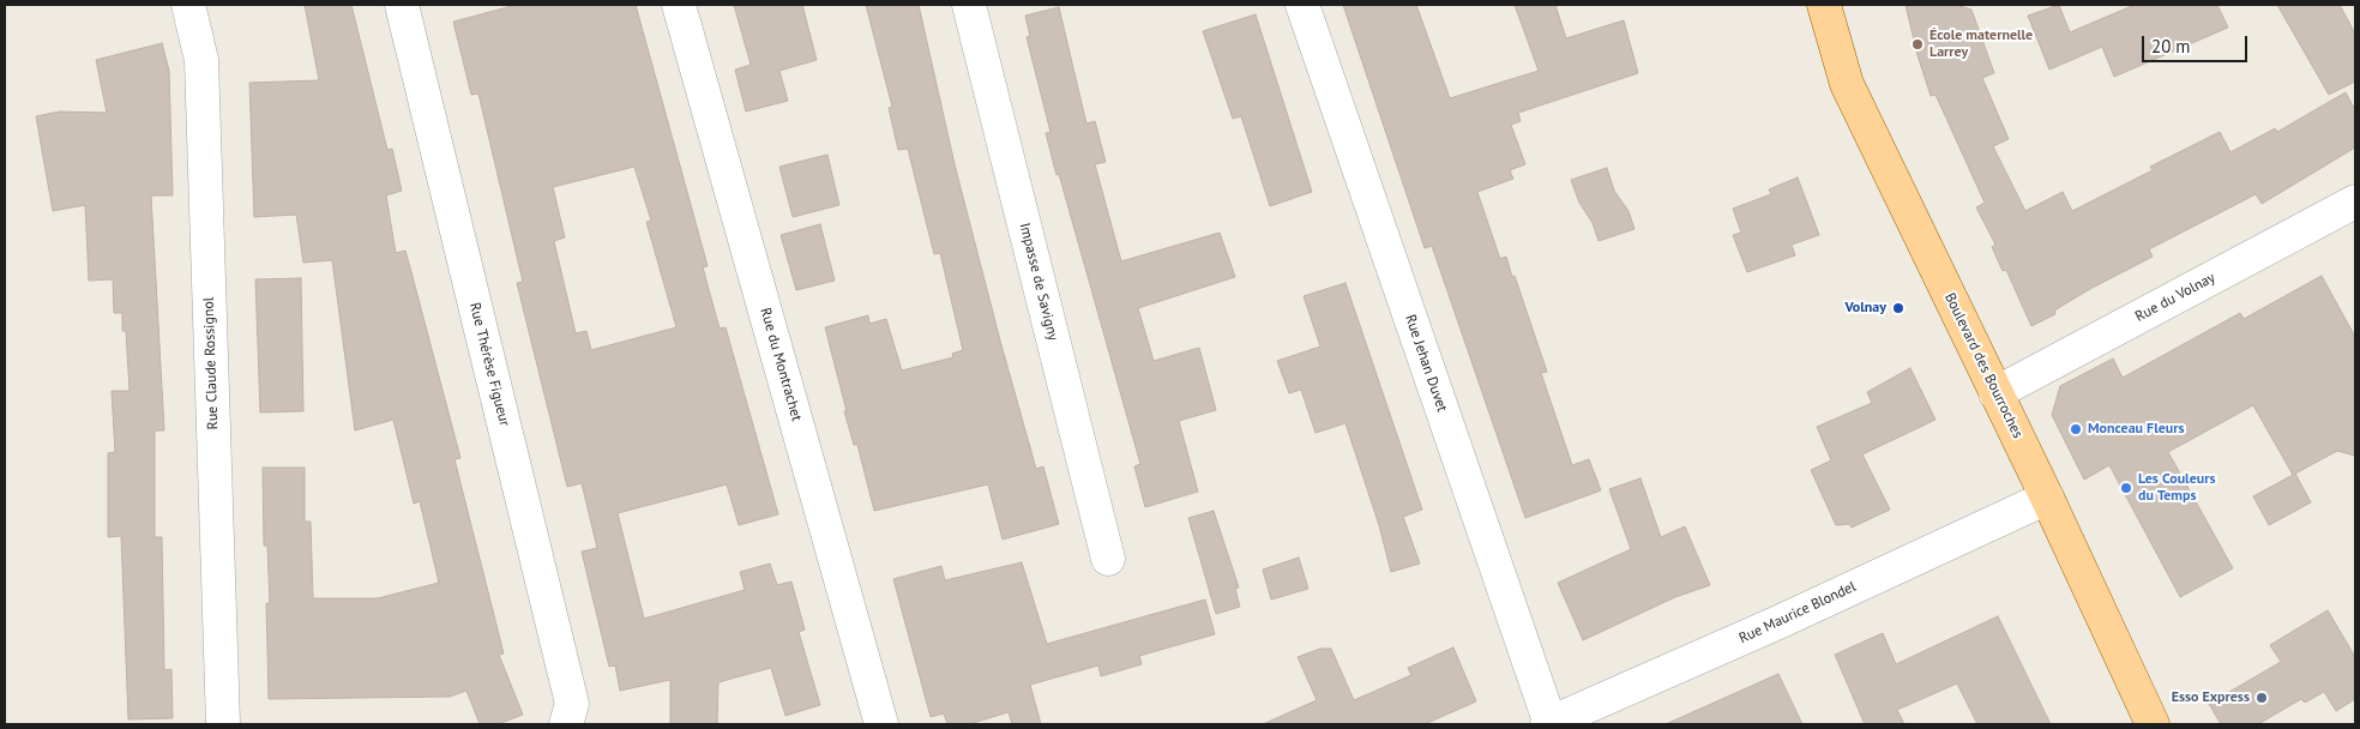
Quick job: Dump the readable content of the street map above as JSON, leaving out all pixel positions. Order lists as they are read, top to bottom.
{
  "streets": {
    "main road": ["Boulevard des Bourroches"],
    "street": [
      "Impasse de Savigny",
      "Rue du Volnay",
      "Rue Claude Rossignol",
      "Rue Jehan Duvet",
      "Rue Thérèse Figueur",
      "Rue du Montrachet",
      "Rue Maurice Blondel"
    ]
  },
  "crossings": [
    ["Rue du Volnay", "Boulevard des Bourroches"],
    ["Rue Jehan Duvet", "Rue Maurice Blondel"],
    ["Boulevard des Bourroches", "Rue Maurice Blondel"]
  ],
  "places": [
    "École maternelle Larrey",
    "Volnay",
    "Monceau Fleurs",
    "Les Couleurs du Temps",
    "Esso Express"
  ],
  "scale_bar": "20 m"
}
